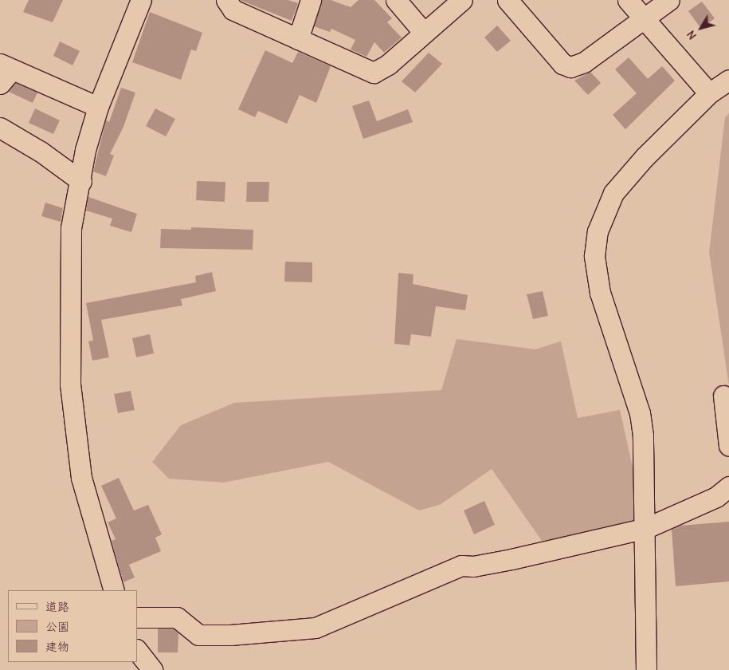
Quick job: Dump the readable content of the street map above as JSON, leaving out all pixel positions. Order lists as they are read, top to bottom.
{
  "legend": ["道路", "公園", "建物"],
  "north": "bottom left"
}
